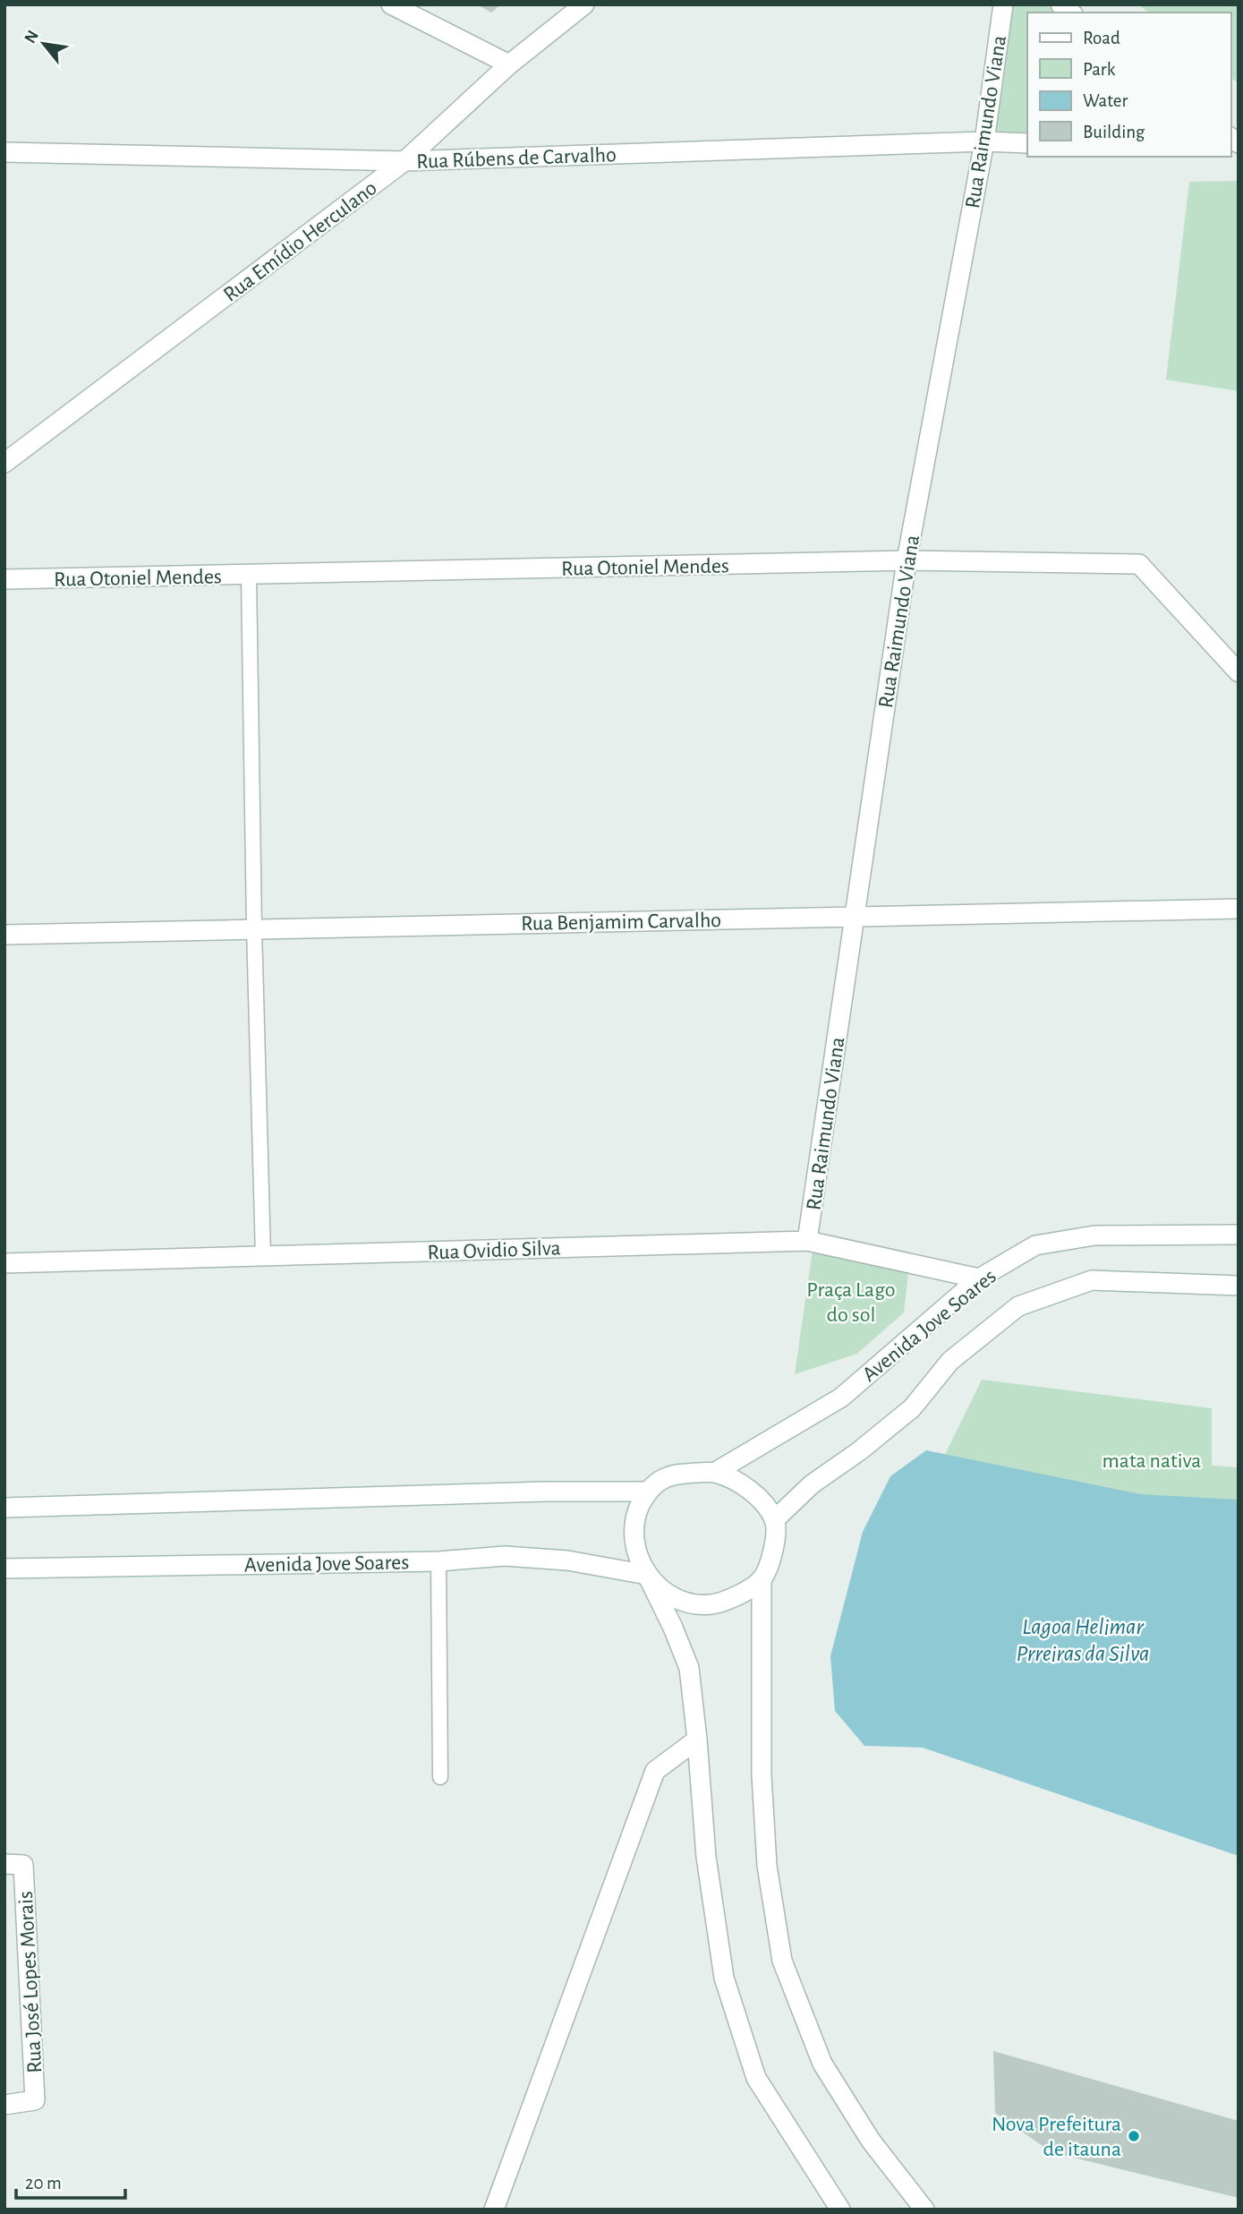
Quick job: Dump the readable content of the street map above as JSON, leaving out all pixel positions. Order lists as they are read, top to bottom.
{
  "streets": {
    "street": [
      "Rua Raimundo Viana",
      "Rua Rúbens de Carvalho",
      "Rua Emídio Herculano",
      "Rua Otoniel Mendes",
      "Rua Benjamim Carvalho",
      "Rua Ovidio Silva",
      "Avenida Jove Soares",
      "Rua José Lopes Morais"
    ]
  },
  "crossings": [
    ["Rua Raimundo Viana", "Rua Rúbens de Carvalho"],
    ["Rua Raimundo Viana", "Rua Otoniel Mendes"],
    ["Rua Raimundo Viana", "Rua Benjamim Carvalho"],
    ["Rua Raimundo Viana", "Rua Ovidio Silva"],
    ["Rua Rúbens de Carvalho", "Rua Emídio Herculano"],
    ["Rua Ovidio Silva", "Avenida Jove Soares"]
  ],
  "water": ["Lagoa Helimar Prreiras da Silva"],
  "parks": ["Praça Lago do sol", "mata nativa"],
  "places": ["Nova Prefeitura de itauna"],
  "legend": [
    "Road",
    "Park",
    "Water",
    "Building"
  ],
  "scale_bar": "20 m",
  "north": "top left"
}
